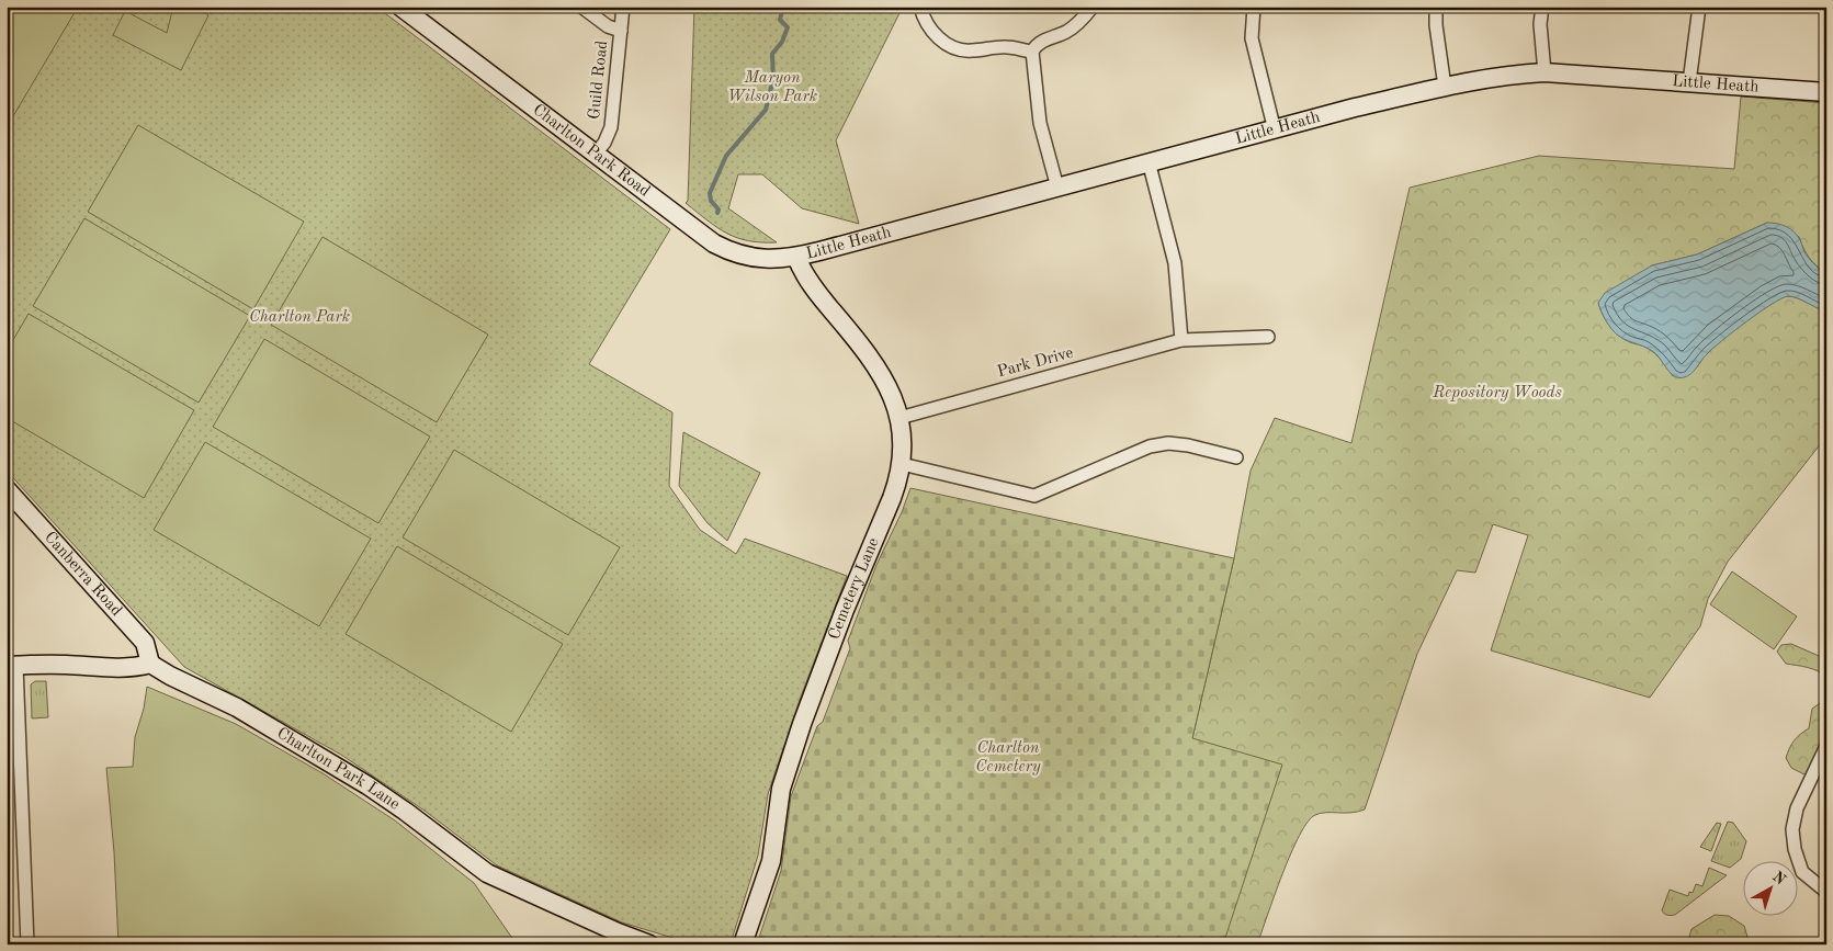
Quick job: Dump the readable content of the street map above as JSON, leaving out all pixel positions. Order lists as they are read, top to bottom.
{
  "streets": {
    "street": [
      "Guild Road",
      "Little Heath",
      "Charlton Park Road",
      "Park Drive",
      "Canberra Road",
      "Cemetery Lane",
      "Charlton Park Lane"
    ]
  },
  "crossings": [
    ["Guild Road", "Charlton Park Road"],
    ["Little Heath", "Charlton Park Road"],
    ["Little Heath", "Cemetery Lane"],
    ["Charlton Park Road", "Cemetery Lane"],
    ["Park Drive", "Cemetery Lane"],
    ["Canberra Road", "Charlton Park Lane"]
  ],
  "parks": [
    "Maryon Wilson Park",
    "Charlton Park",
    "Repository Woods",
    "Charlton Cemetery"
  ],
  "north": "top right"
}
